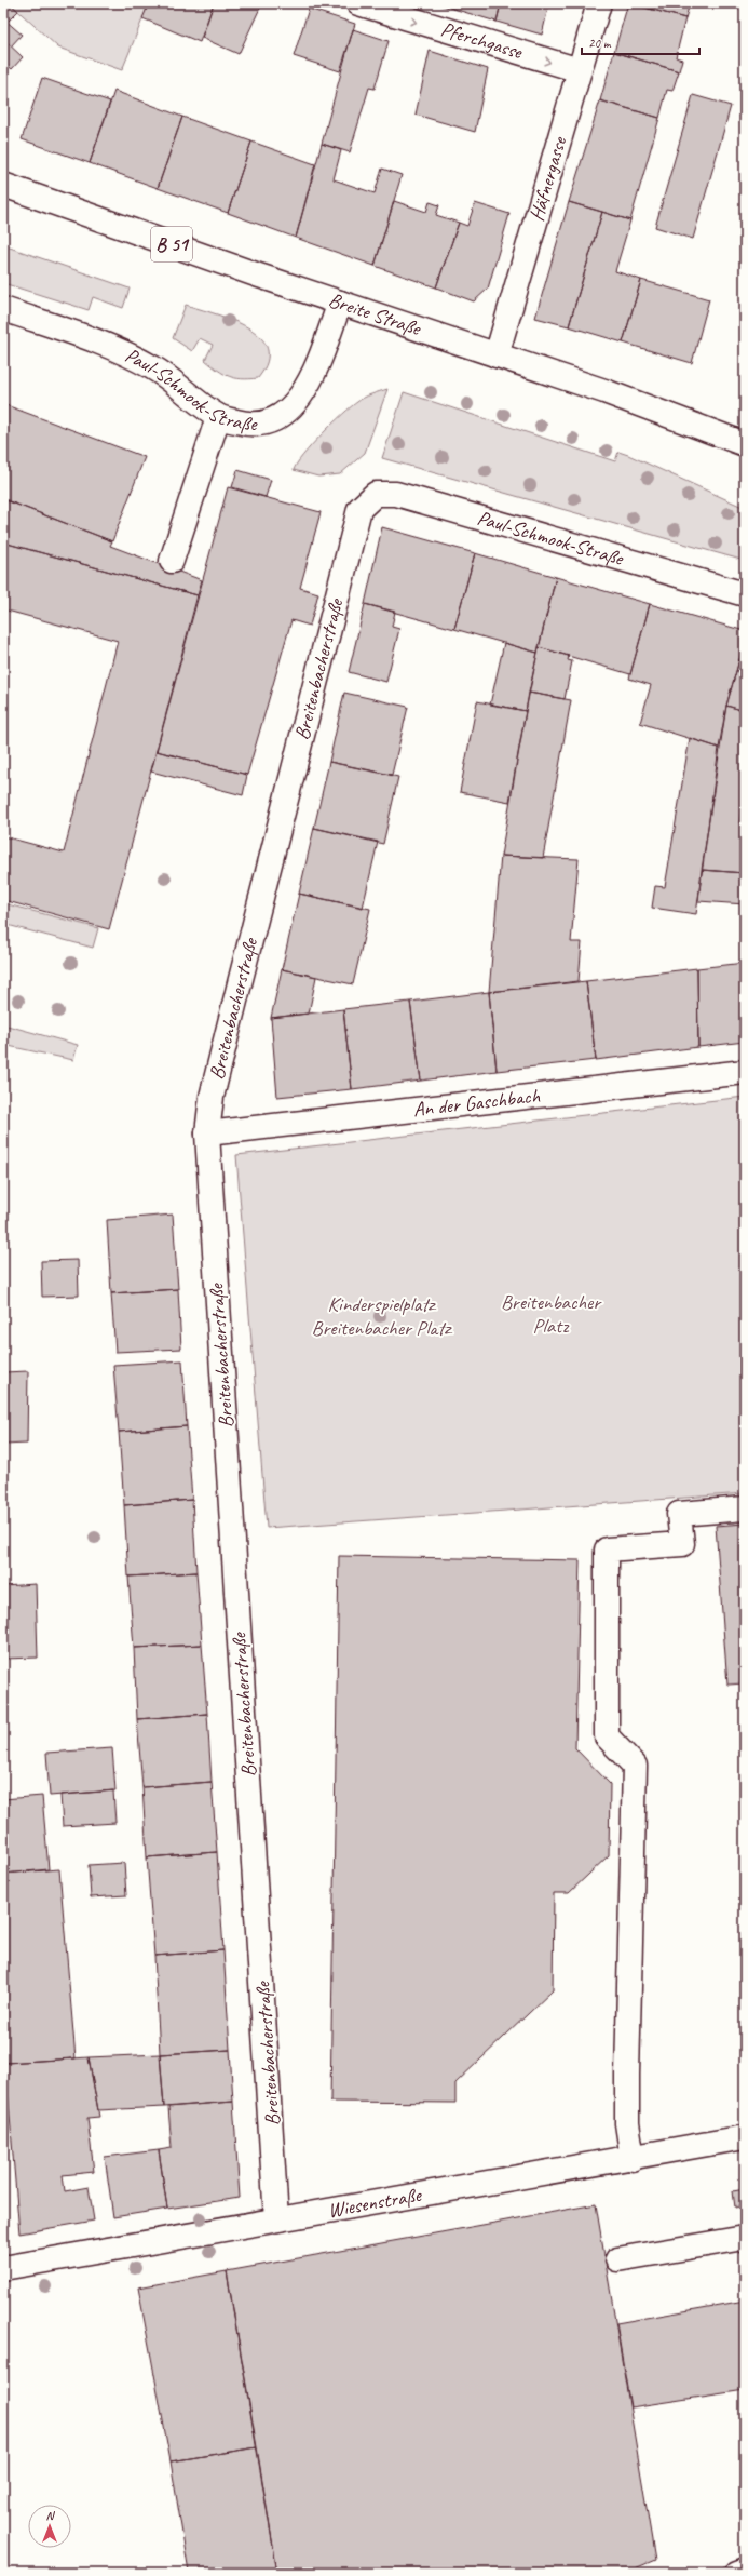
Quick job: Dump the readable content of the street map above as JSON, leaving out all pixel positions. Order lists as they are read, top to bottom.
{
  "streets": {
    "street": [
      "Pferchgasse",
      "Häfnergasse",
      "B 51",
      "Breite Straße",
      "Paul-Schmook-Straße",
      "Breitenbacherstraße",
      "An der Gaschbach",
      "Wiesenstraße"
    ]
  },
  "crossings": [
    ["Pferchgasse", "Häfnergasse"],
    ["Häfnergasse", "Breite Straße"],
    ["Breite Straße", "Paul-Schmook-Straße"],
    ["Paul-Schmook-Straße", "Breitenbacherstraße"],
    ["Breitenbacherstraße", "An der Gaschbach"],
    ["Breitenbacherstraße", "Wiesenstraße"]
  ],
  "one_way": ["Pferchgasse"],
  "parks": ["Breitenbacher Platz", "Kinderspielplatz Breitenbacher Platz"],
  "scale_bar": "20 m",
  "north": "top"
}
